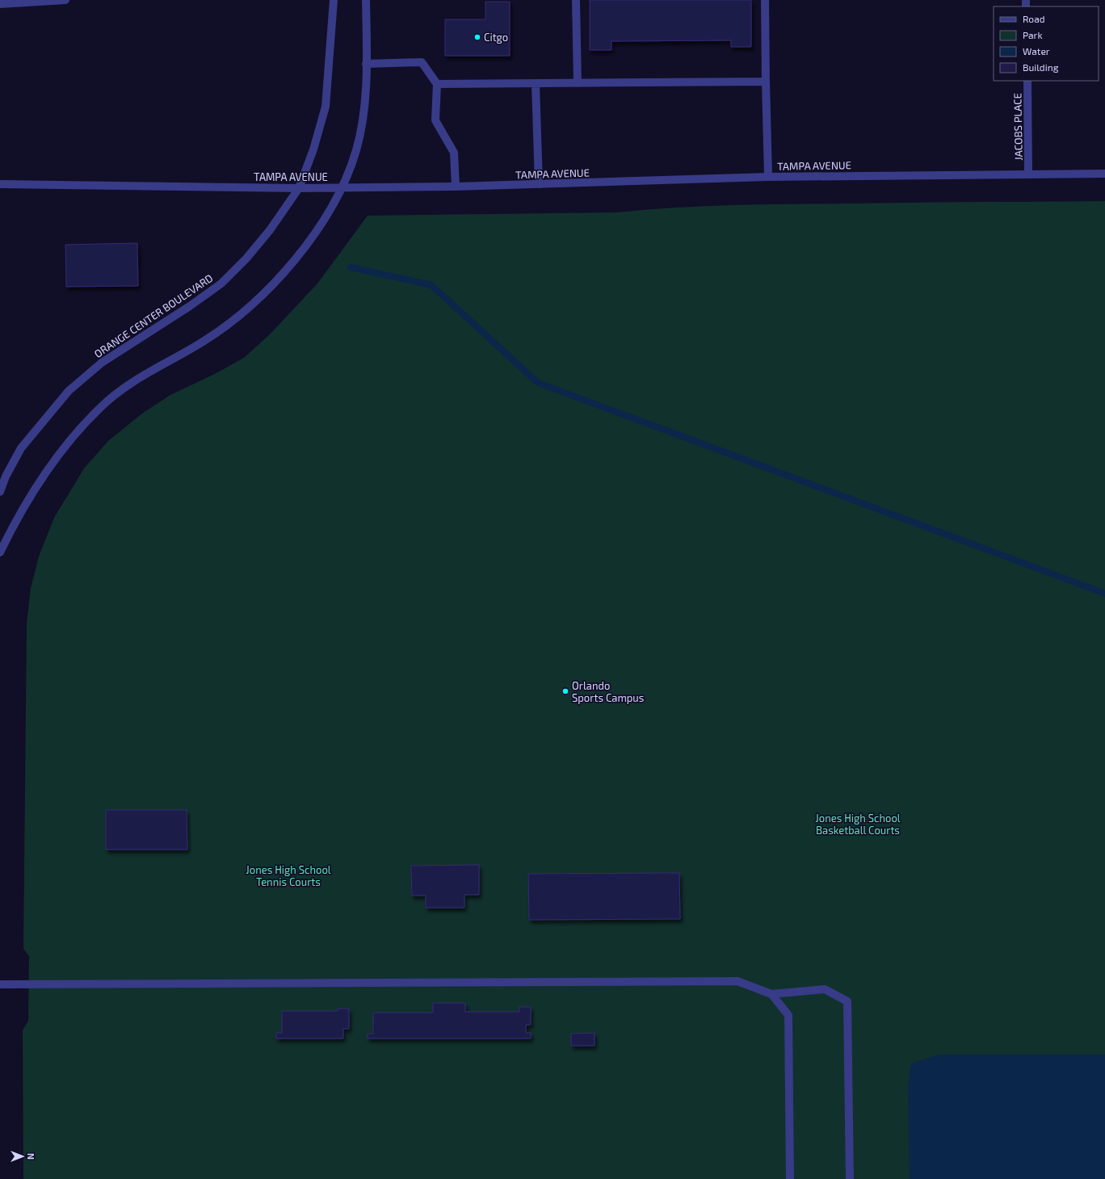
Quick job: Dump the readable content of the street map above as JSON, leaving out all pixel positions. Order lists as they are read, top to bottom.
{
  "streets": {
    "street": ["JACOBS PLACE", "TAMPA AVENUE", "ORANGE CENTER BOULEVARD"]
  },
  "crossings": [
    ["JACOBS PLACE", "TAMPA AVENUE"],
    ["TAMPA AVENUE", "ORANGE CENTER BOULEVARD"]
  ],
  "parks": ["Jones High School Basketball Courts", "Jones High School Tennis Courts"],
  "places": ["Citgo", "Orlando Sports Campus"],
  "legend": [
    "Road",
    "Park",
    "Water",
    "Building"
  ],
  "north": "right"
}
